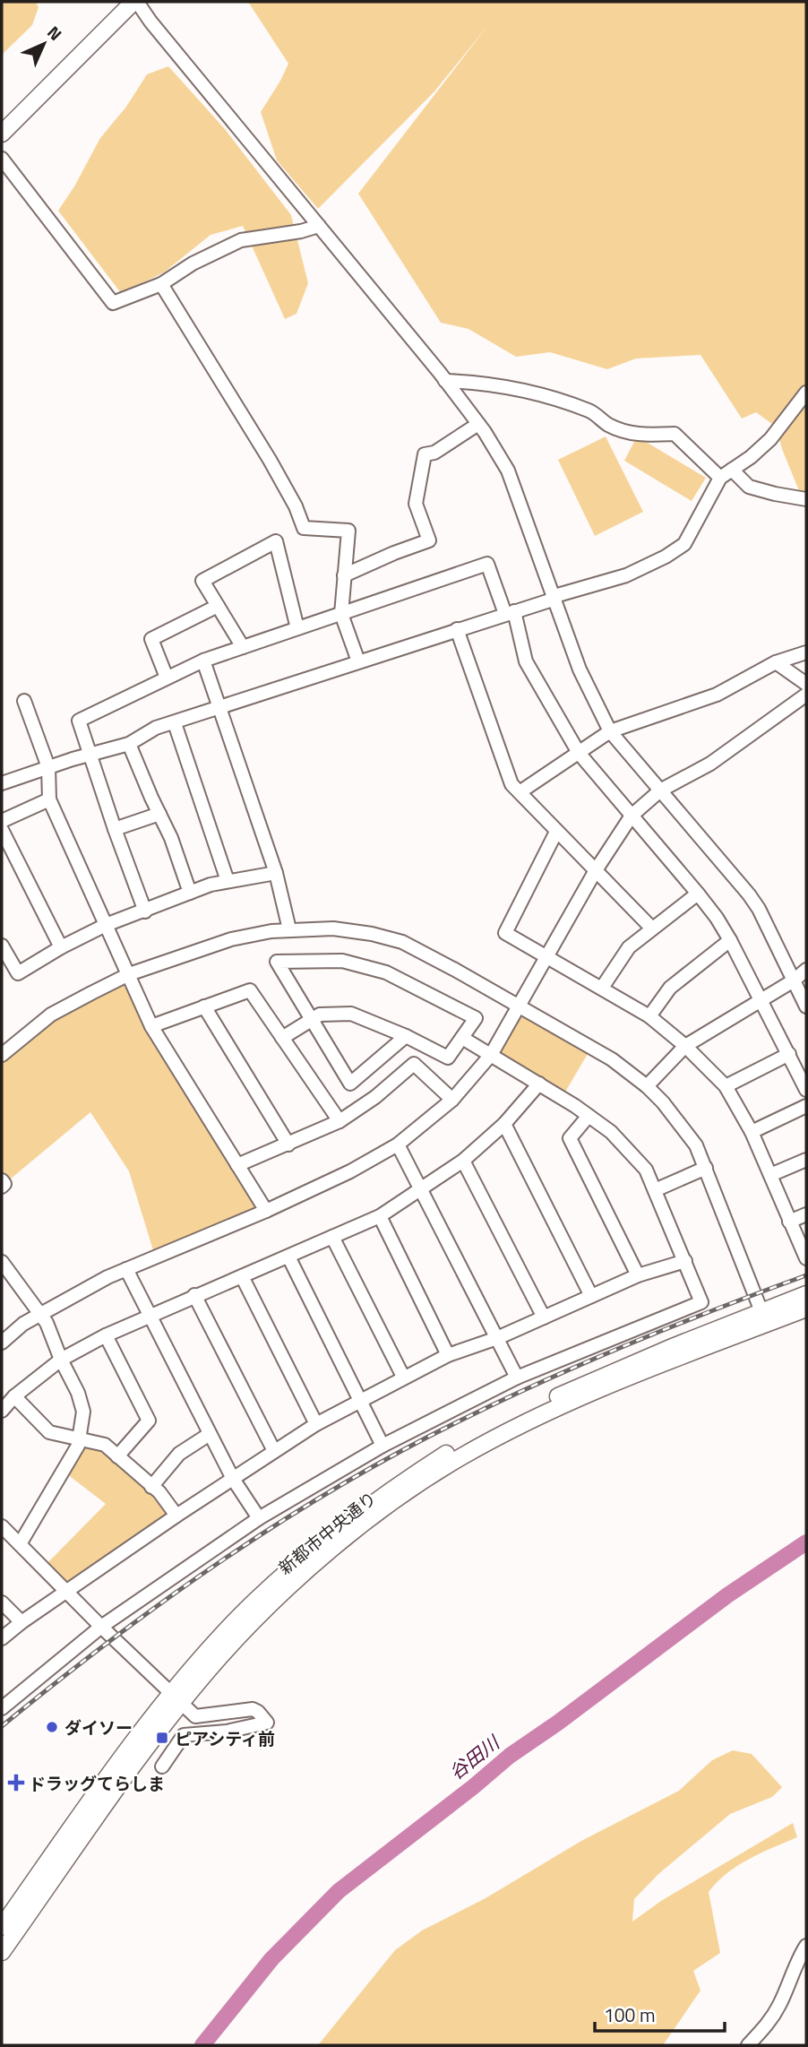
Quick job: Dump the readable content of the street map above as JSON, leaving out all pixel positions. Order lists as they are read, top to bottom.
{
  "streets": {
    "main road": ["新都市中央通り"]
  },
  "water": ["谷田川"],
  "places": {
    "other": ["ダイソー"],
    "transit": ["ピアシティ前"],
    "health": ["ドラッグてらしま"]
  },
  "scale_bar": "100 m",
  "north": "top right"
}
